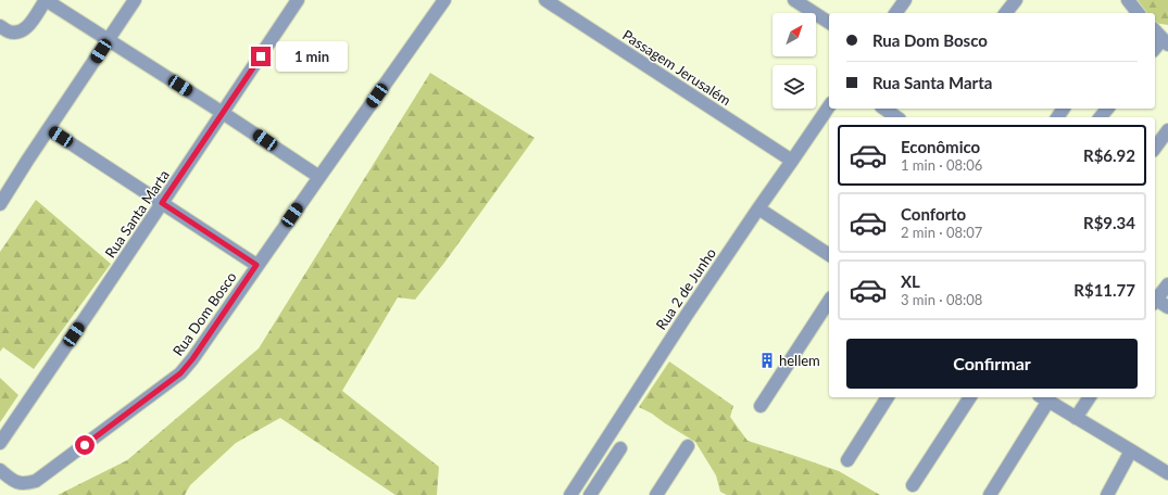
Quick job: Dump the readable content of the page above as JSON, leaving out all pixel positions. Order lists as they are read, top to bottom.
{
  "streets": {
    "street": [
      "Passagem Jerusalém",
      "Rua Santa Marta",
      "Rua 2 de Junho",
      "Rua Dom Bosco"
    ]
  },
  "crossings": [
    ["Passagem Jerusalém", "Rua 2 de Junho"]
  ],
  "places": {
    "building": ["hellem"]
  },
  "north": "top right",
  "page": {
    "banner": ["Rua Dom Bosco", "Rua Santa Marta"],
    "bubble": "1 min",
    "list": [
      {
        "name": "Econômico",
        "note": "1 min · 08:06",
        "value": "R$6.92"
      },
      {
        "name": "Conforto",
        "note": "2 min · 08:07",
        "value": "R$9.34"
      },
      {
        "name": "XL",
        "note": "3 min · 08:08",
        "value": "R$11.77"
      }
    ],
    "buttons": "Confirmar"
  }
}
